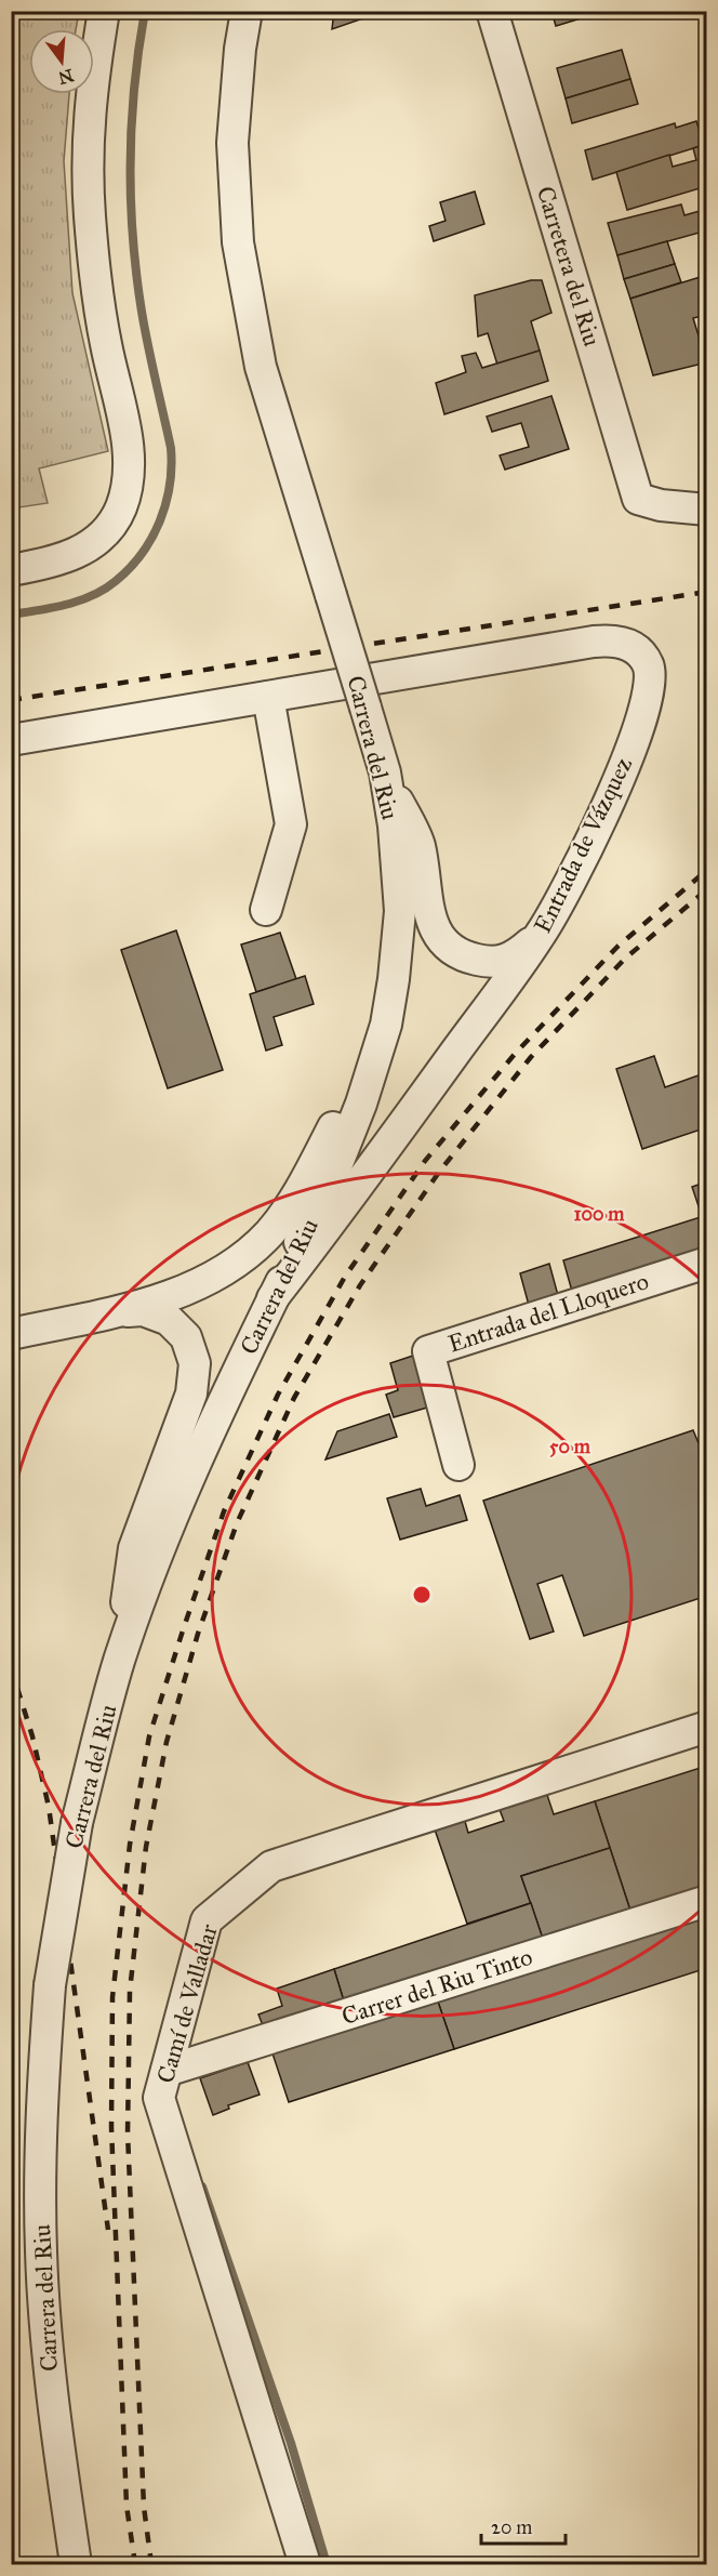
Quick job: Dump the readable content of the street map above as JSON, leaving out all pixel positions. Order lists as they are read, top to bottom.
{
  "streets": {
    "street": [
      "Carretera del Riu",
      "Carrera del Riu",
      "Entrada de Vázquez",
      "Entrada del Lloquero",
      "Carrer del Riu Tinto",
      "Camí de Valladar"
    ]
  },
  "crossings": [
    ["Carrera del Riu", "Entrada de Vázquez"],
    ["Carrer del Riu Tinto", "Camí de Valladar"]
  ],
  "scale_bar": "20 m",
  "north": "bottom",
  "rings": ["100 m", "50 m"]
}
